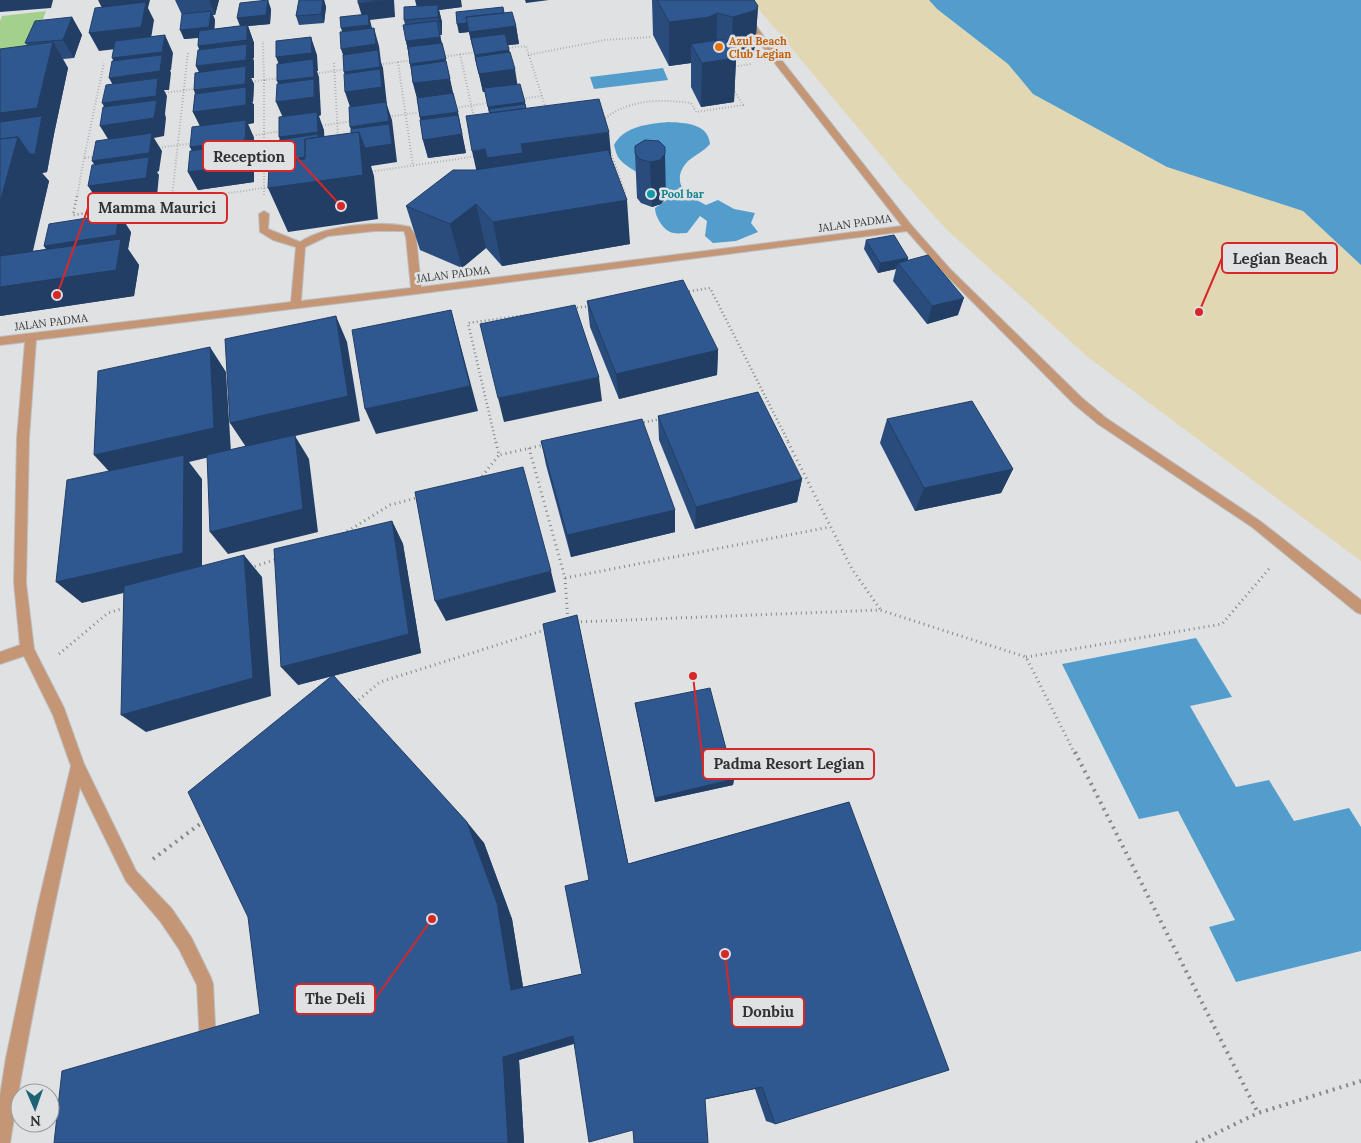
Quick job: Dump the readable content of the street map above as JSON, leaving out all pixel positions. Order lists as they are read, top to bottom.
{
  "streets": {
    "street": ["JALAN PADMA"]
  },
  "places": [
    "Azul Beach Club Legian",
    "Pool bar",
    "Reception",
    "Mamma Maurici",
    "Legian Beach",
    "Padma Resort Legian",
    "The Deli",
    "Donbiu"
  ],
  "north": "bottom"
}
